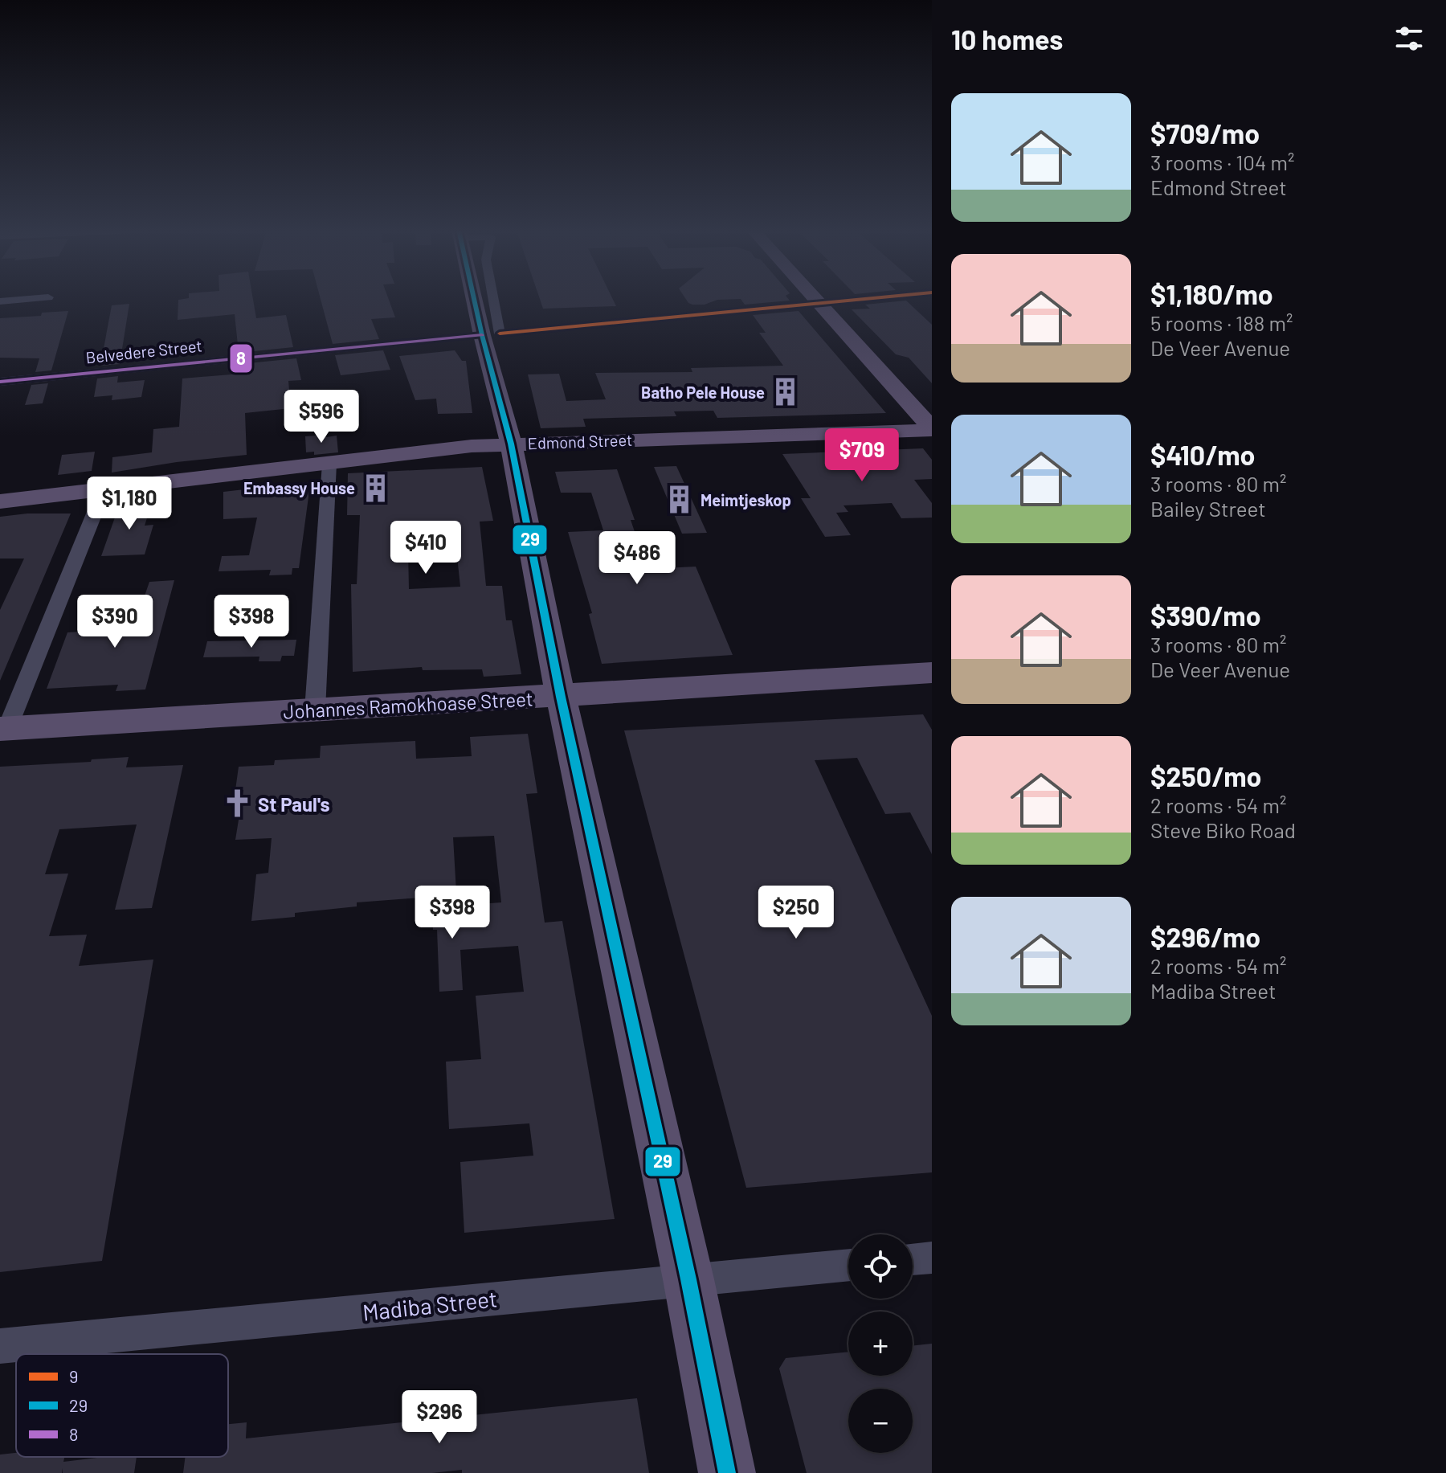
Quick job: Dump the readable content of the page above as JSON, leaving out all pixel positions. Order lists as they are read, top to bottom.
{
  "streets": {
    "main road": ["Edmond Street", "Johannes Ramokhoase Street"],
    "street": ["Belvedere Street", "Madiba Street"]
  },
  "places": {
    "building": ["Batho Pele House", "Embassy House", "Meimtjeskop"],
    "church": ["St Paul's"]
  },
  "lines": ["transit line 9", "transit line 29", "transit line 8"],
  "legend": ["9", "29", "8"],
  "page": {
    "heading": "10 homes",
    "list": [
      {
        "name": "$709/mo",
        "note": "3 rooms · 104 m² · Edmond Street"
      },
      {
        "name": "$1,180/mo",
        "note": "5 rooms · 188 m² · De Veer Avenue"
      },
      {
        "name": "$410/mo",
        "note": "3 rooms · 80 m² · Bailey Street"
      },
      {
        "name": "$390/mo",
        "note": "3 rooms · 80 m² · De Veer Avenue"
      },
      {
        "name": "$250/mo",
        "note": "2 rooms · 54 m² · Steve Biko Road"
      },
      {
        "name": "$296/mo",
        "note": "2 rooms · 54 m² · Madiba Street"
      }
    ],
    "price": [
      "$596",
      "$709",
      "$1,180",
      "$410",
      "$486",
      "$390",
      "$398",
      "$398",
      "$250",
      "$296"
    ],
    "map_buttons": ["+", "−"]
  }
}
